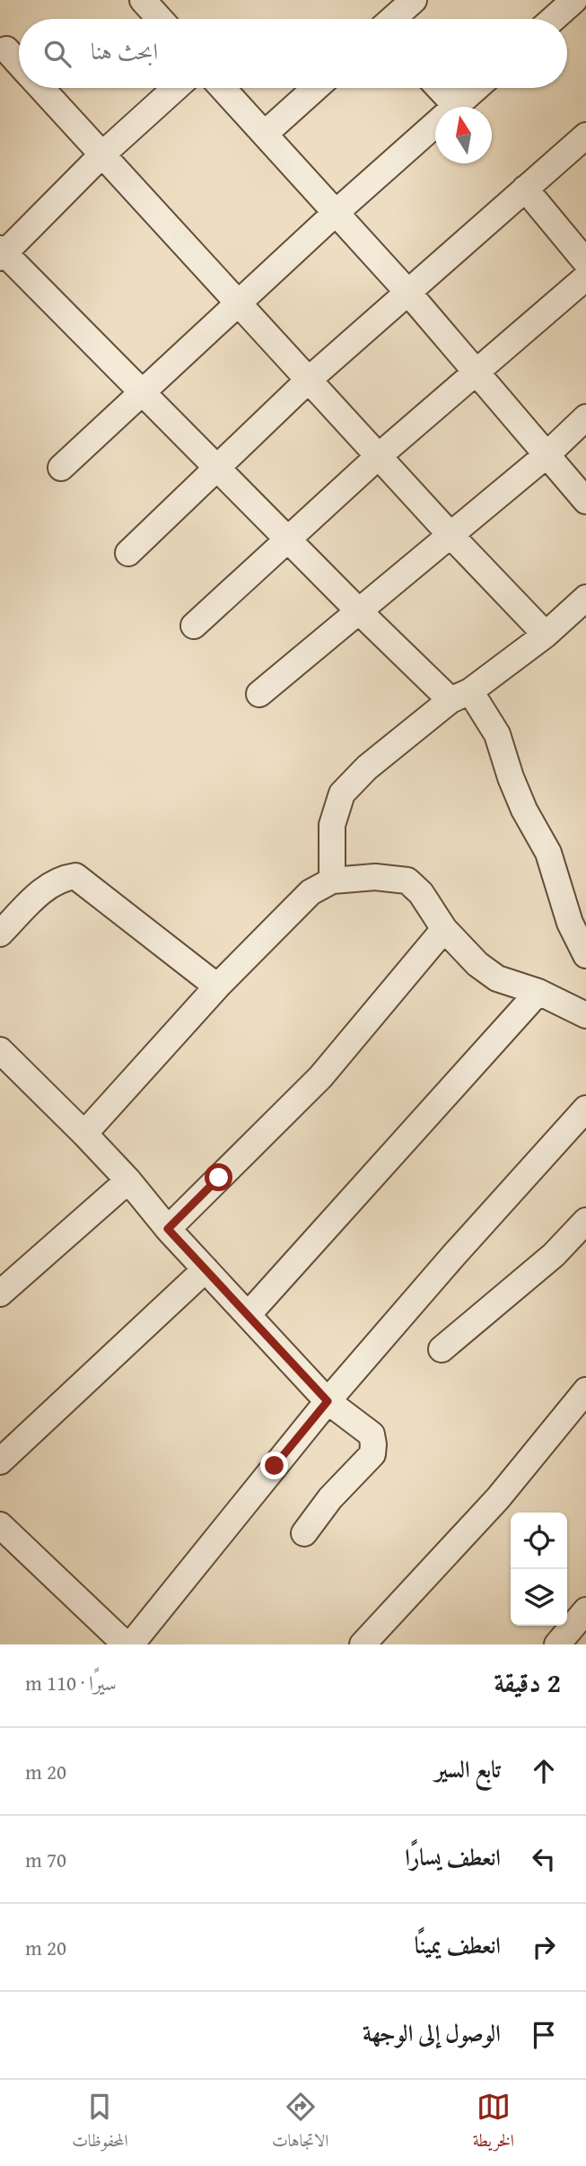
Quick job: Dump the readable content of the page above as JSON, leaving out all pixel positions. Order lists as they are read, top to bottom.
{
  "north": "top",
  "page": {
    "search": "ابحث هنا",
    "heading": ["2 دقيقة", "سيرًا · 110 m"],
    "list": [
      ["تابع السير", "20 m"],
      ["انعطف يسارًا", "70 m"],
      ["انعطف يمينًا", "20 m"],
      "الوصول إلى الوجهة"
    ],
    "nav": ["الخريطة", "الاتجاهات", "المحفوظات"]
  }
}
